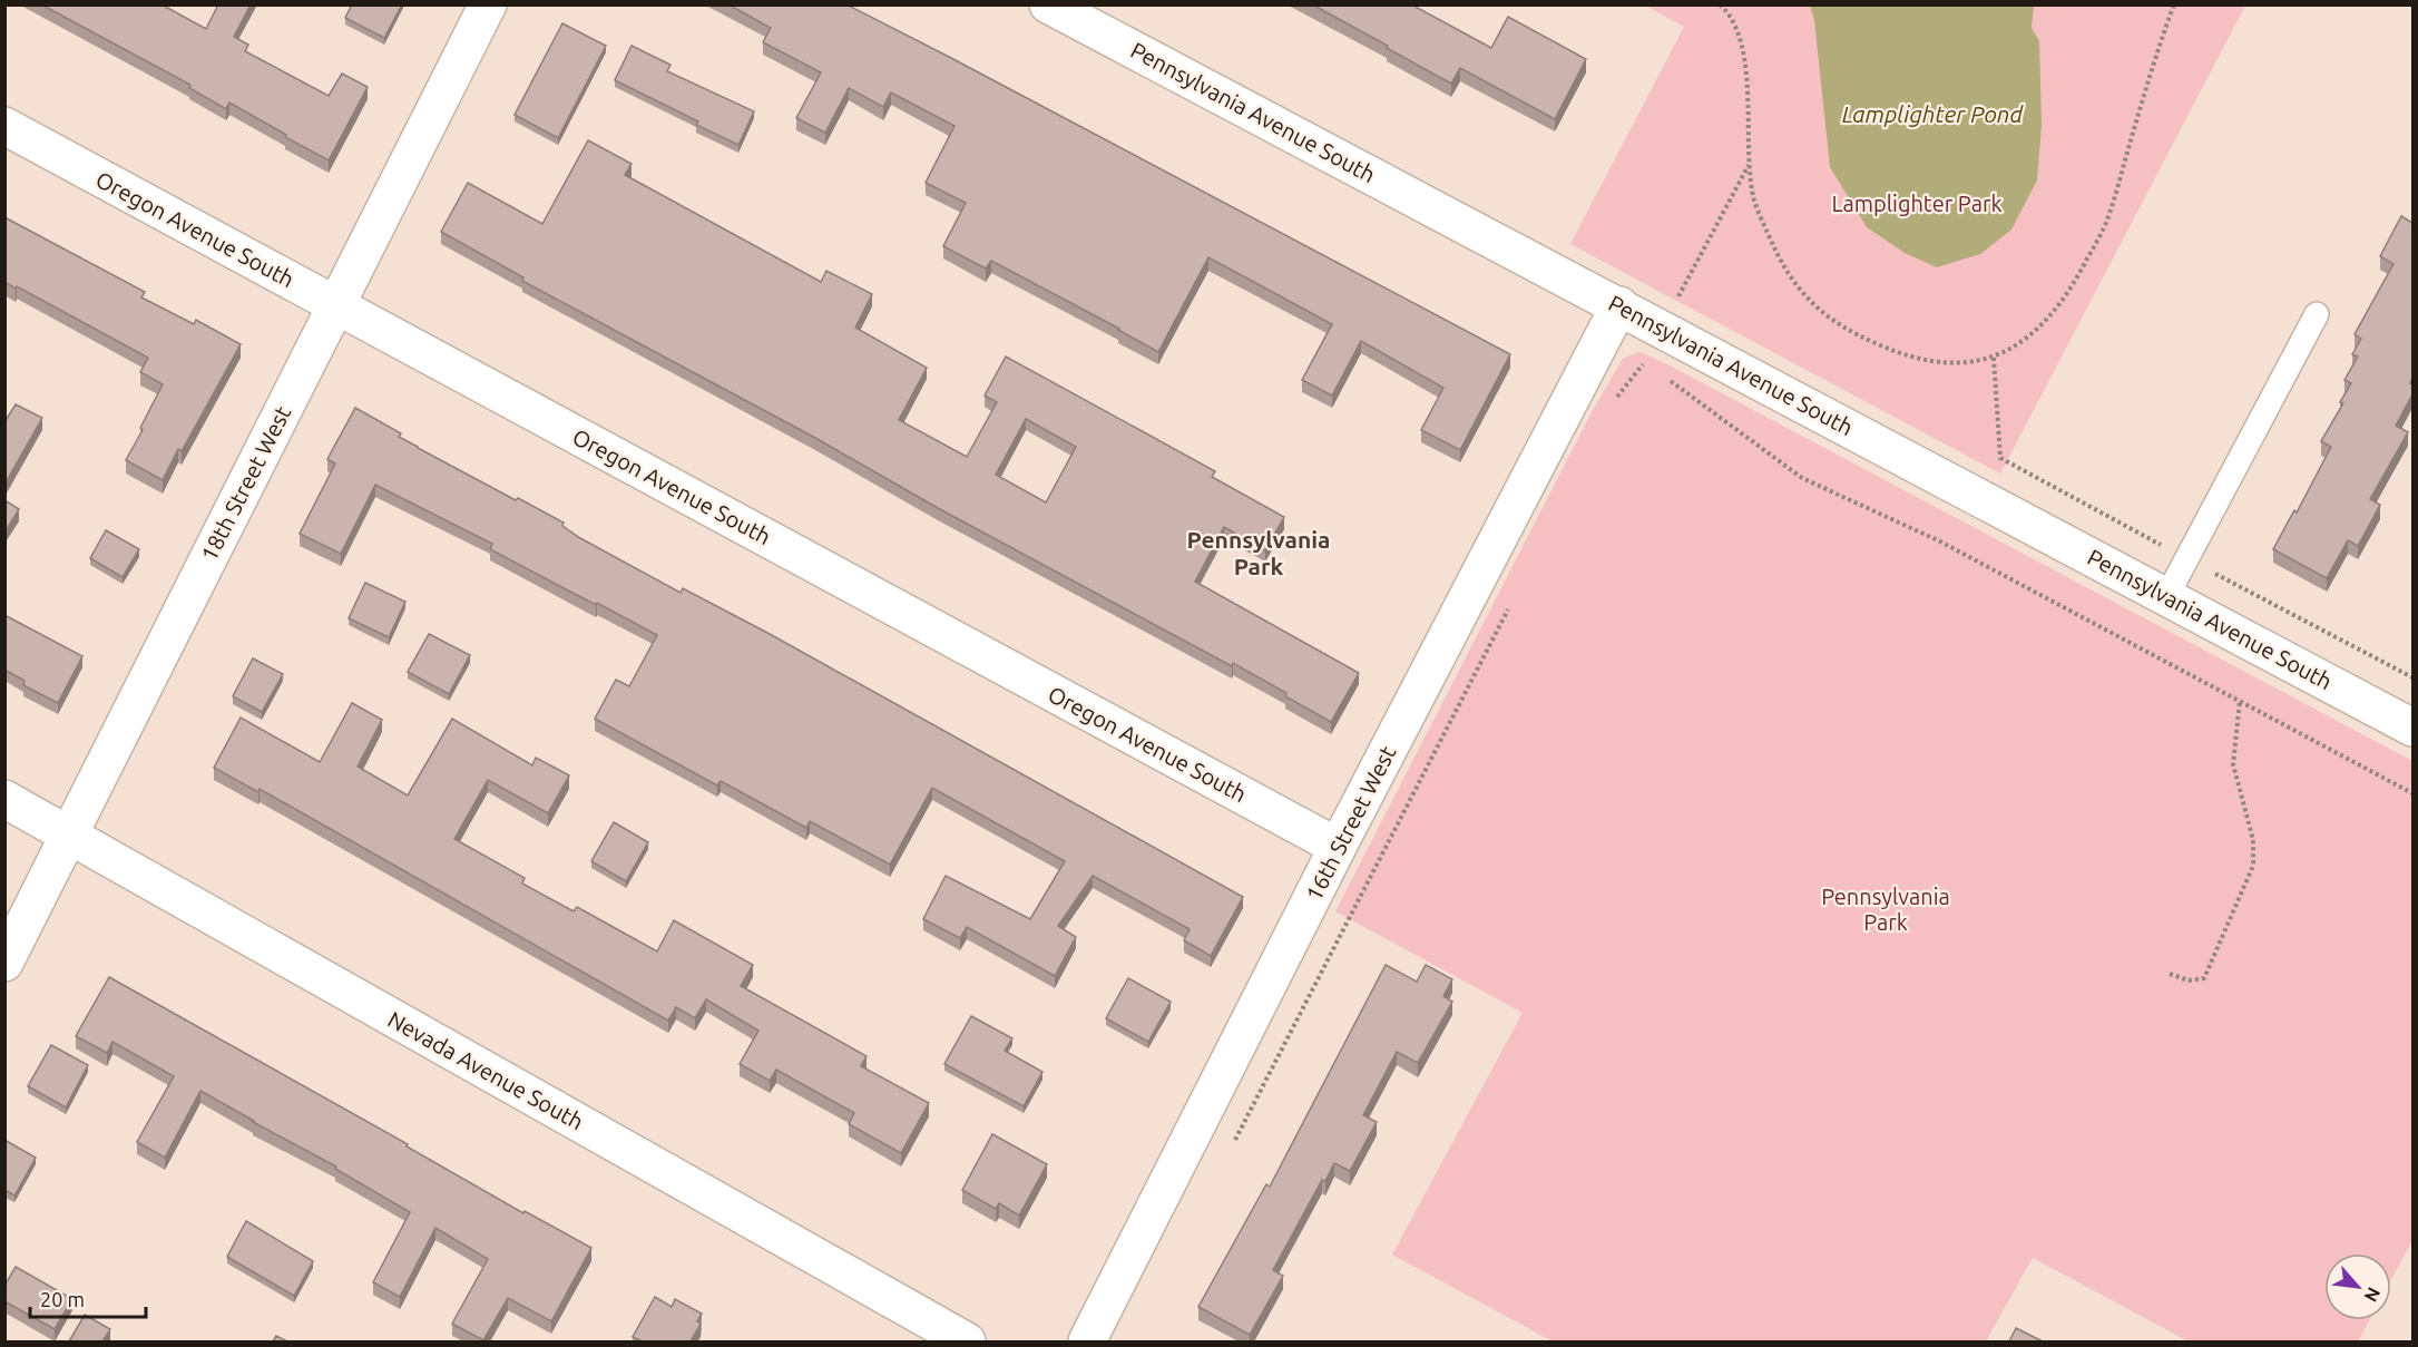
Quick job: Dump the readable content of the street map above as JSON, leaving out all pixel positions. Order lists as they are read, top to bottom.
{
  "streets": {
    "street": [
      "Pennsylvania Avenue South",
      "Oregon Avenue South",
      "18th Street West",
      "16th Street West",
      "Nevada Avenue South"
    ]
  },
  "crossings": [
    ["Pennsylvania Avenue South", "16th Street West"],
    ["Oregon Avenue South", "18th Street West"],
    ["Oregon Avenue South", "16th Street West"],
    ["18th Street West", "Nevada Avenue South"]
  ],
  "districts": ["Pennsylvania Park"],
  "water": ["Lamplighter Pond"],
  "parks": ["Lamplighter Park", "Pennsylvania Park"],
  "scale_bar": "20 m",
  "north": "bottom right"
}
